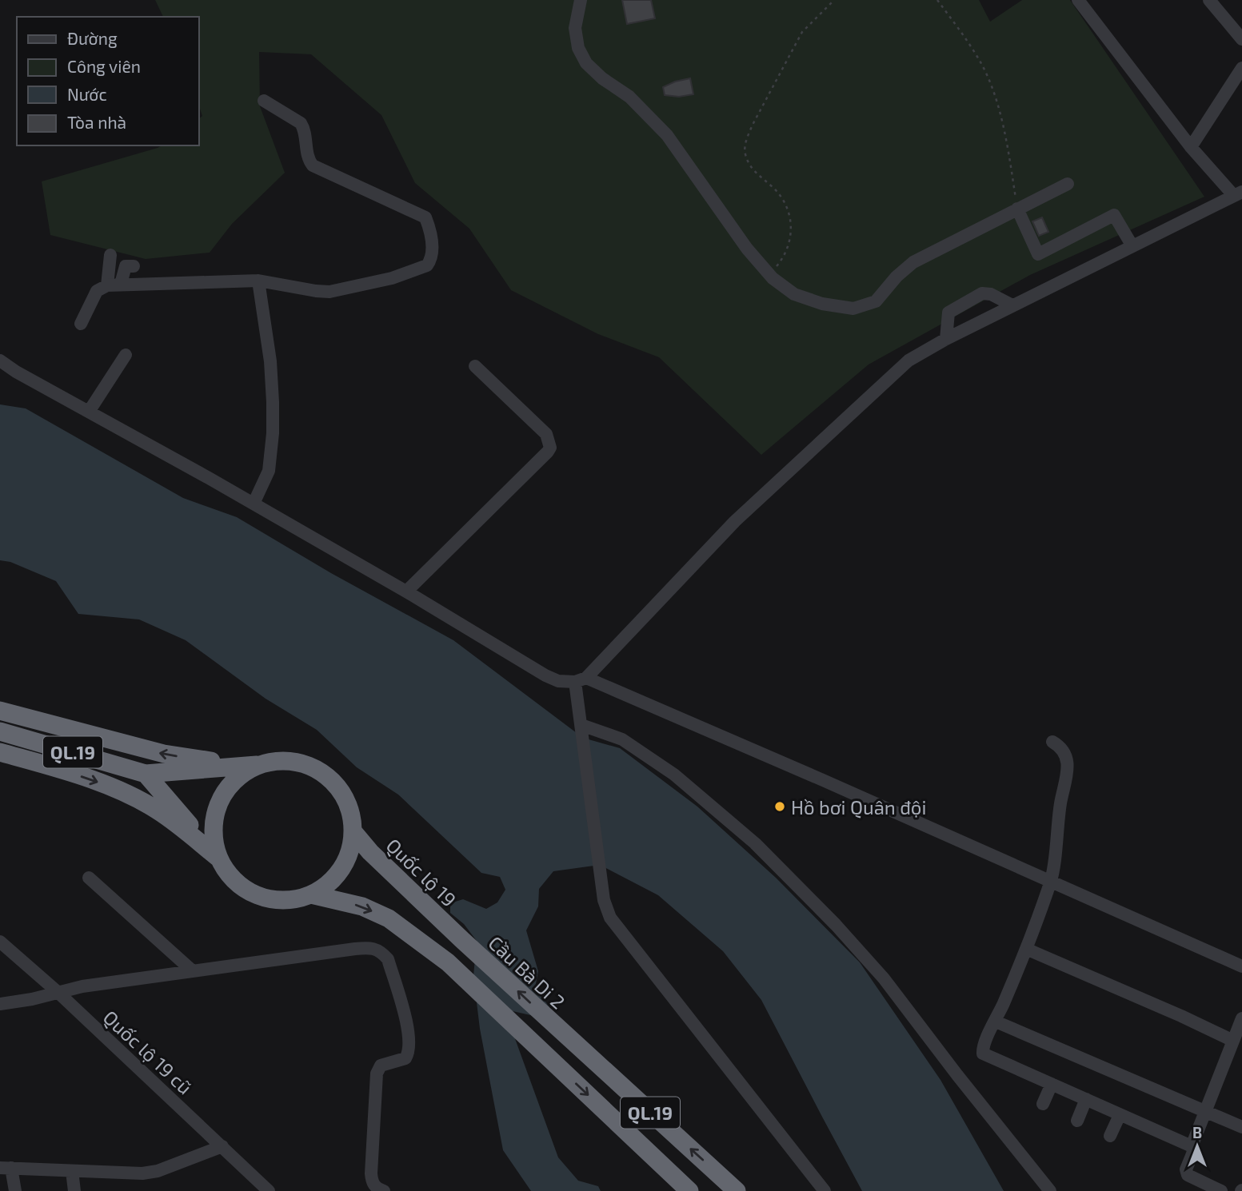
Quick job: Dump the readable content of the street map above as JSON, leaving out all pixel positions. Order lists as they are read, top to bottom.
{
  "streets": {
    "highway": ["QL.19", "Quốc lộ 19", "Cầu Bà Di 2"],
    "street": ["Quốc lộ 19 cũ"]
  },
  "crossings": [
    ["QL.19", "Quốc lộ 19"],
    ["Quốc lộ 19", "Cầu Bà Di 2"]
  ],
  "places": ["Hồ bơi Quân đội"],
  "legend": [
    "Đường",
    "Công viên",
    "Nước",
    "Tòa nhà"
  ],
  "north": "top"
}
